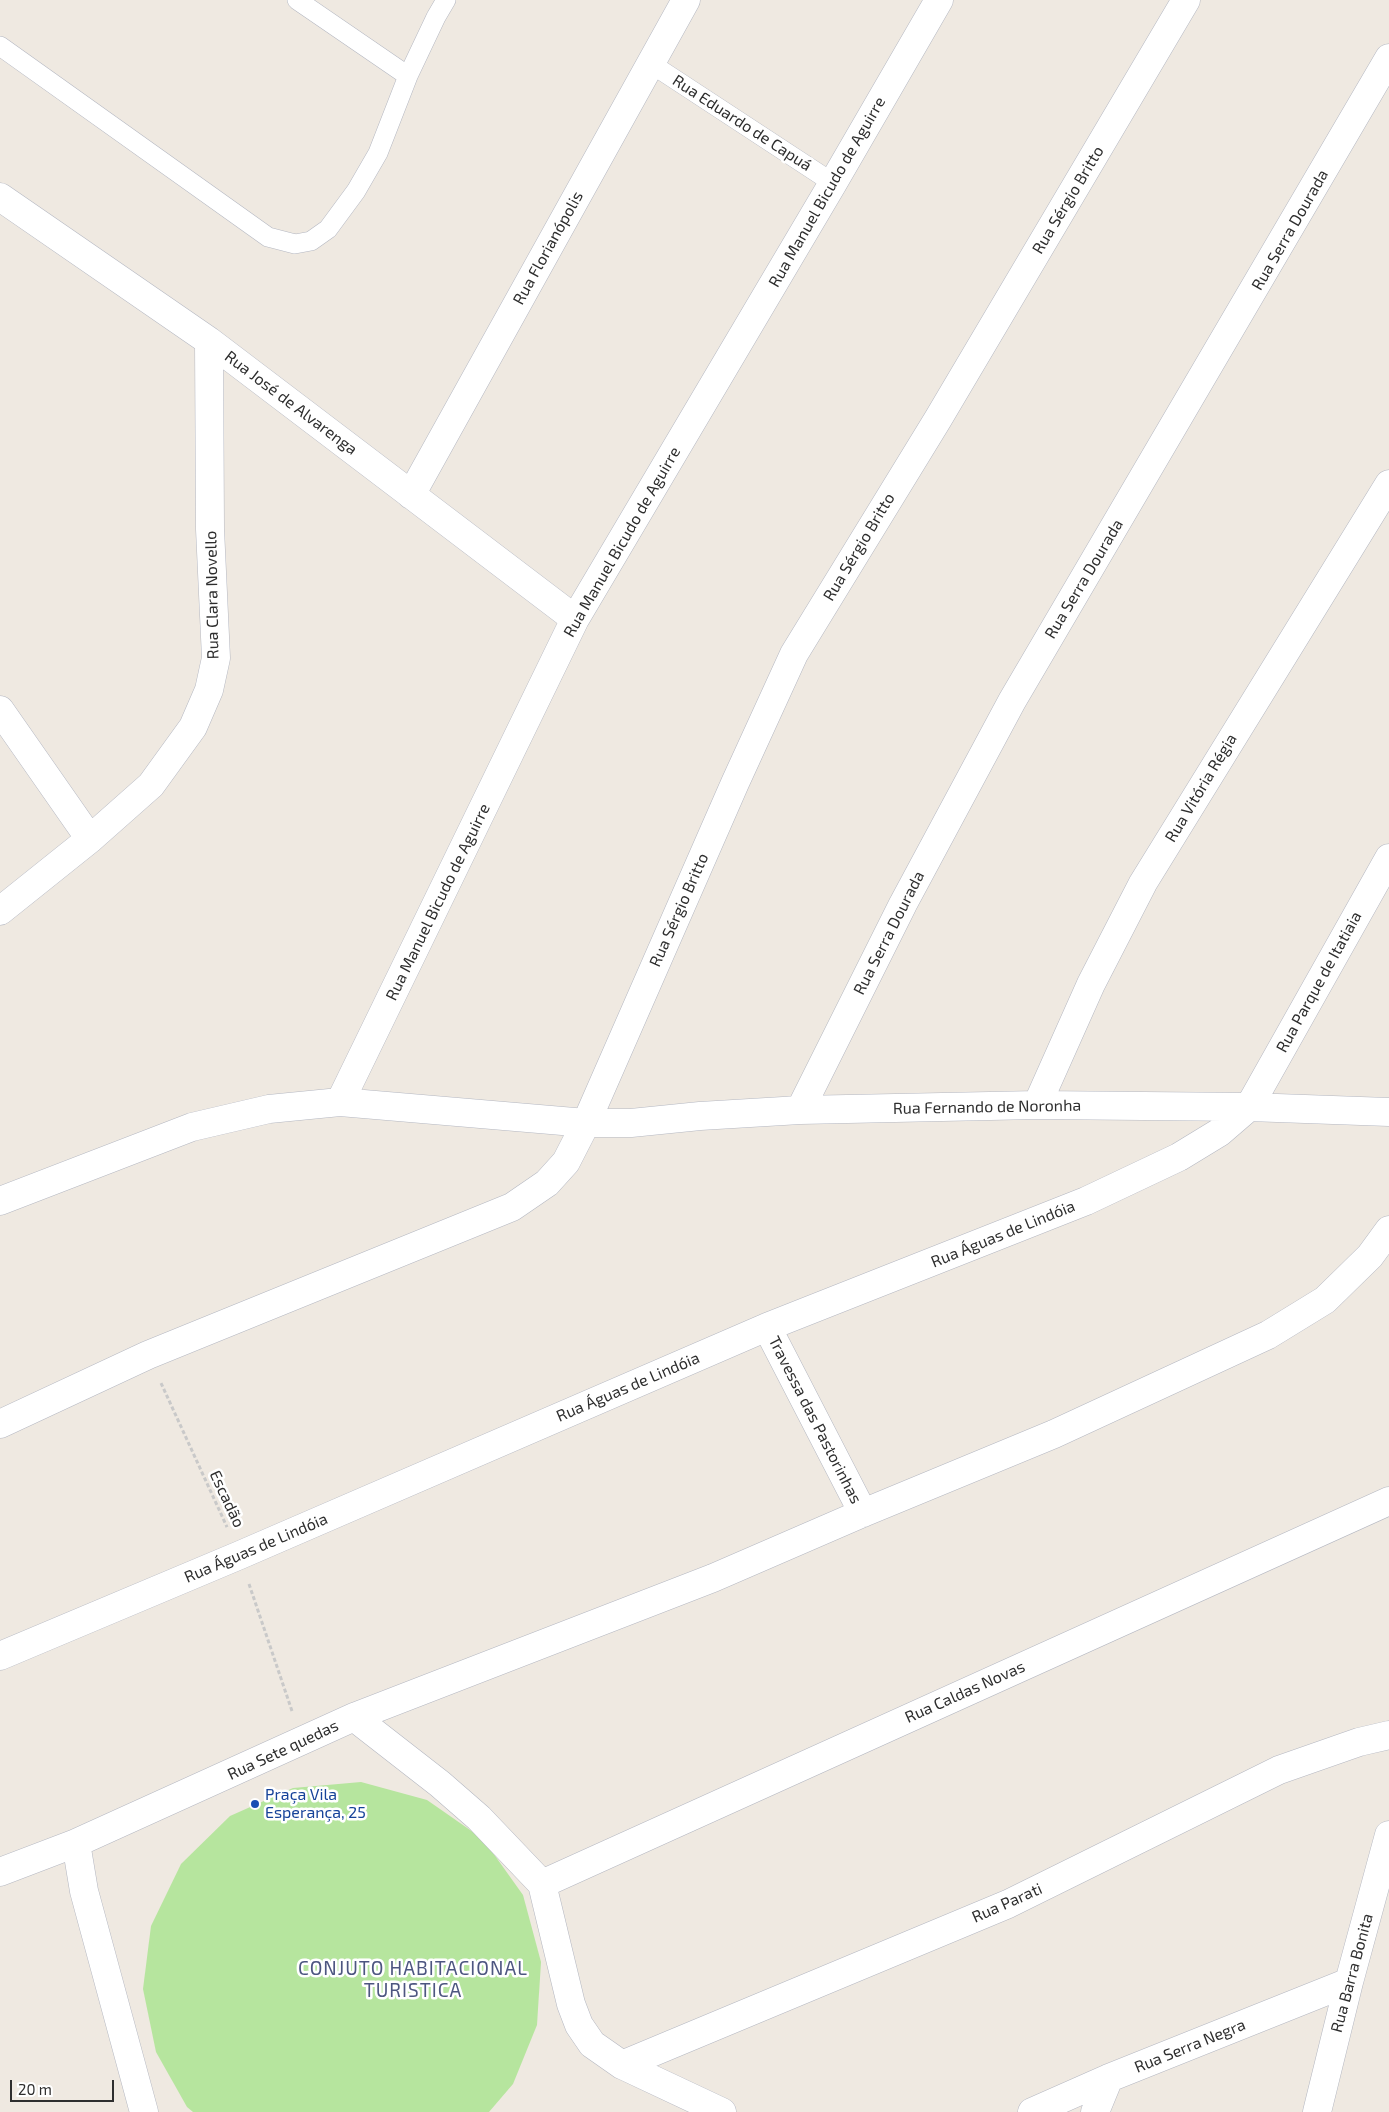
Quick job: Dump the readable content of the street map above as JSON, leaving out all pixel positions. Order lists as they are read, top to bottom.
{
  "streets": {
    "street": [
      "Rua Manuel Bicudo de Aguirre",
      "Rua Sérgio Britto",
      "Rua Serra Dourada",
      "Rua Florianópolis",
      "Rua José de Alvarenga",
      "Rua Clara Novello",
      "Rua Vitória Régia",
      "Rua Parque de Itatiaia",
      "Rua Fernando de Noronha",
      "Rua Águas de Lindóia",
      "Travessa das Pastorinhas",
      "Rua Caldas Novas",
      "Rua Sete quedas",
      "Rua Parati",
      "Rua Barra Bonita",
      "Rua Serra Negra"
    ],
    "lane": ["Rua Eduardo de Capuá"],
    "path": ["Escadão"]
  },
  "crossings": [
    ["Rua Eduardo de Capuá", "Rua Manuel Bicudo de Aguirre"],
    ["Rua Eduardo de Capuá", "Rua Florianópolis"],
    ["Rua Manuel Bicudo de Aguirre", "Rua José de Alvarenga"],
    ["Rua Sérgio Britto", "Rua Fernando de Noronha"],
    ["Rua Serra Dourada", "Rua Fernando de Noronha"],
    ["Rua Florianópolis", "Rua José de Alvarenga"],
    ["Rua José de Alvarenga", "Rua Clara Novello"],
    ["Rua Vitória Régia", "Rua Fernando de Noronha"],
    ["Rua Parque de Itatiaia", "Rua Fernando de Noronha"],
    ["Rua Parque de Itatiaia", "Rua Águas de Lindóia"],
    ["Rua Fernando de Noronha", "Rua Águas de Lindóia"],
    ["Rua Águas de Lindóia", "Travessa das Pastorinhas"],
    ["Rua Águas de Lindóia", "Escadão"],
    ["Escadão", "Rua Sete quedas"],
    ["Rua Caldas Novas", "Rua Sete quedas"],
    ["Rua Barra Bonita", "Rua Serra Negra"]
  ],
  "districts": ["CONJUTO HABITACIONAL TURISTICA"],
  "places": ["Praça Vila Esperança, 25"],
  "scale_bar": "20 m"
}
